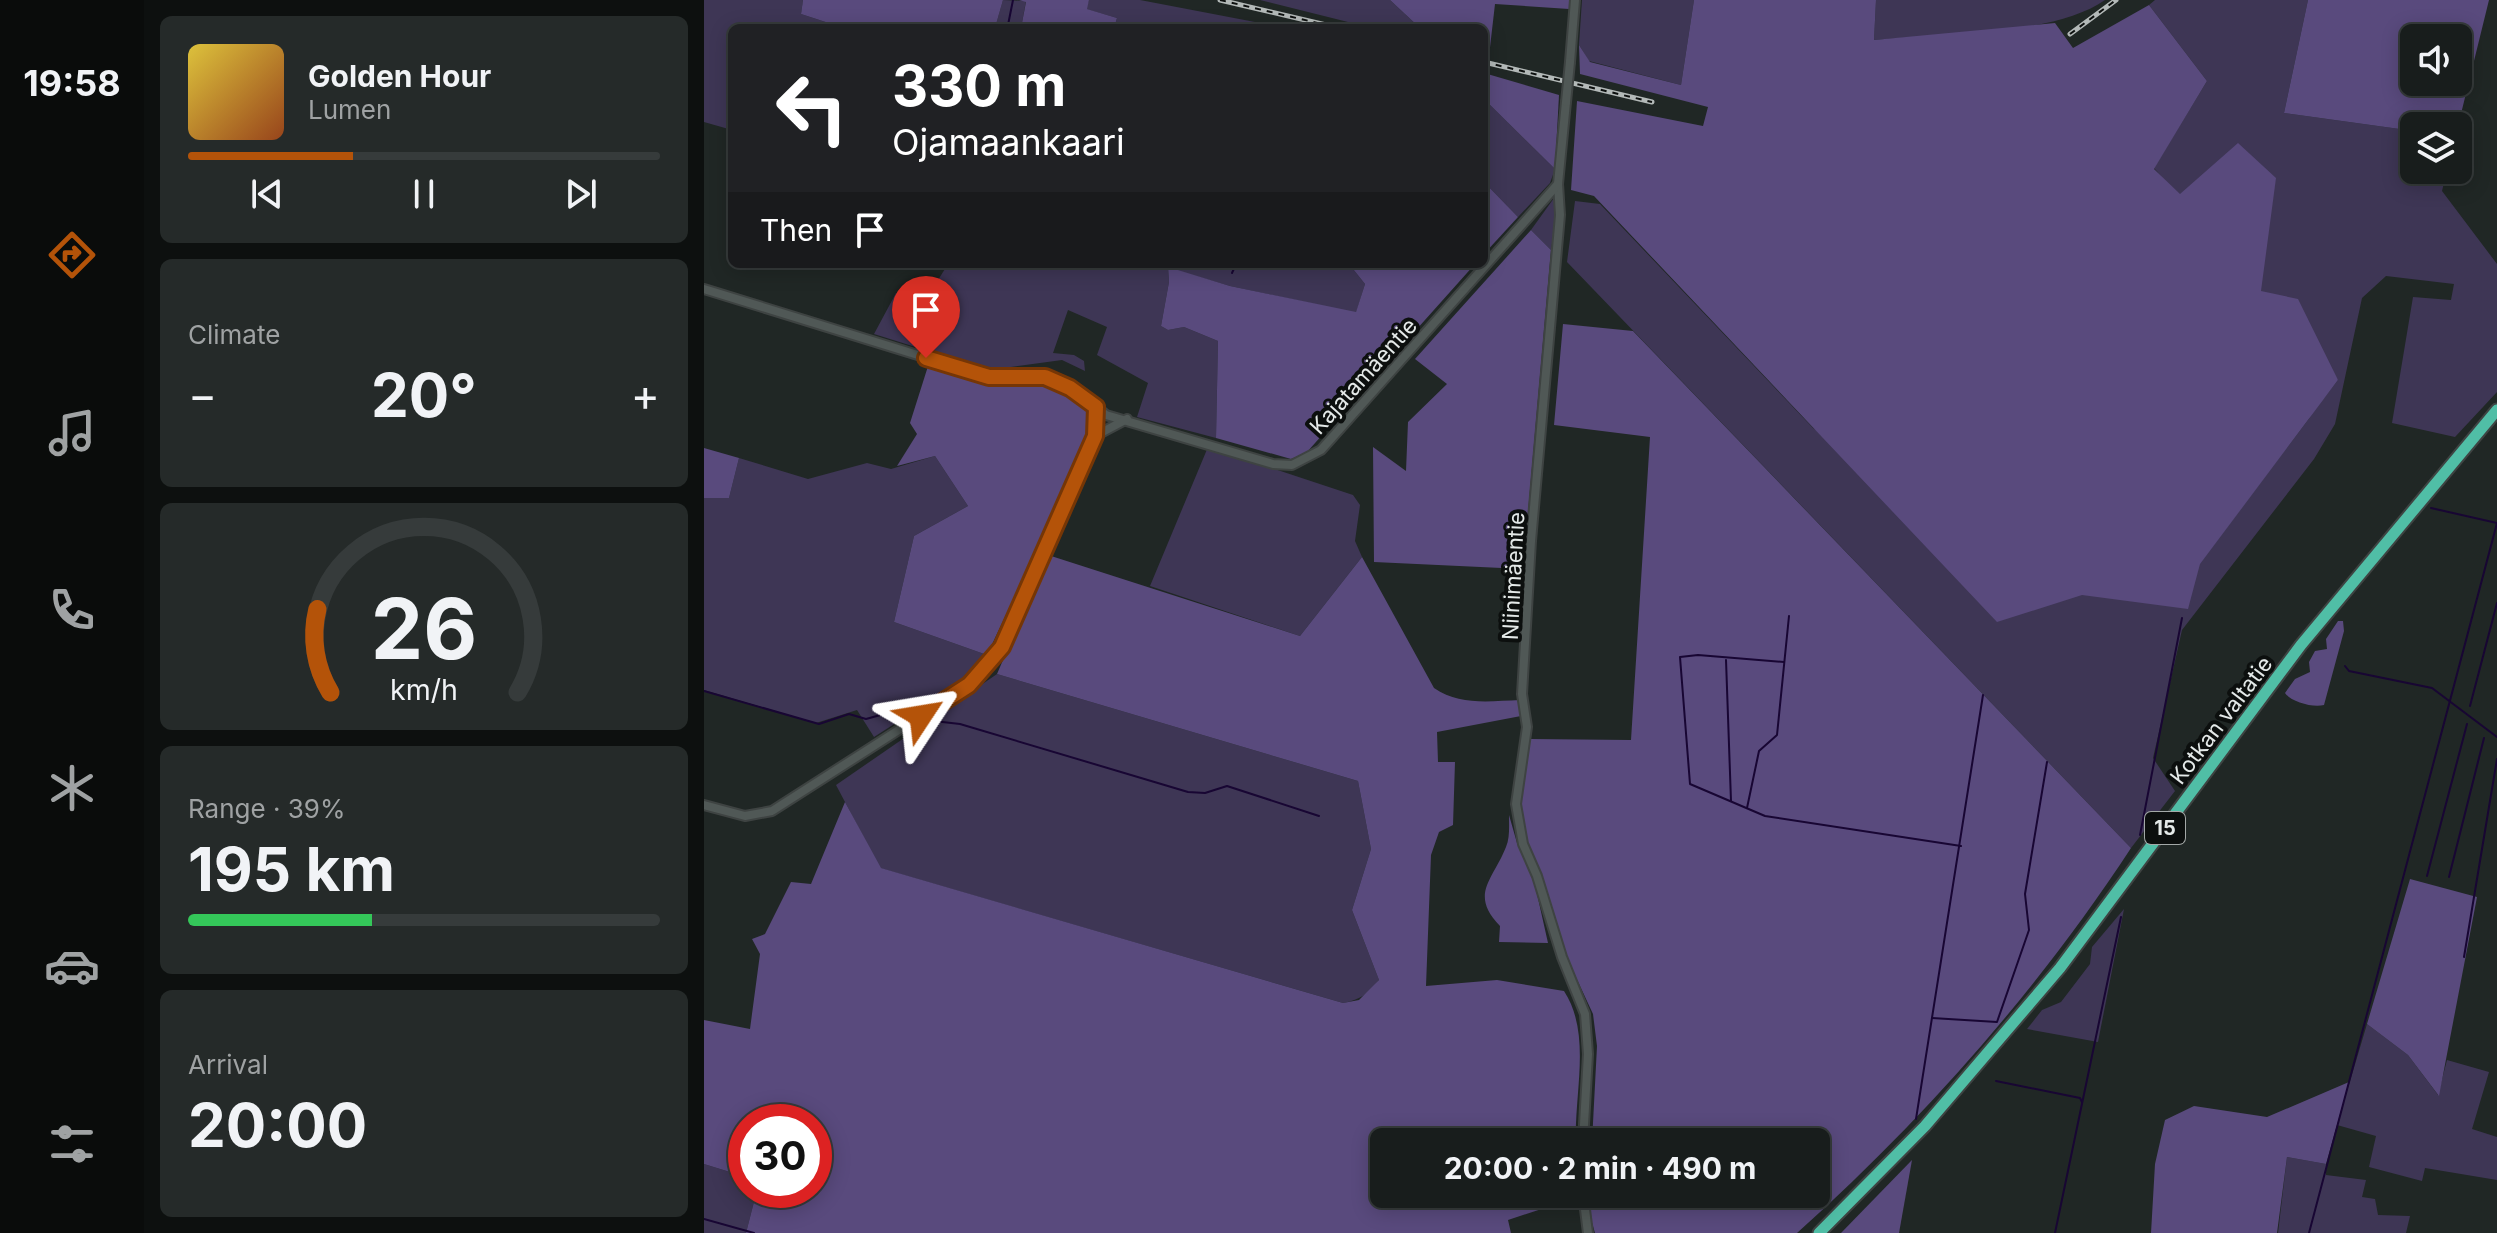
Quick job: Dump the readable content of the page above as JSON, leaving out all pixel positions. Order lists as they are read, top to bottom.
{
  "streets": {
    "highway": ["Kotkan valtatie", "15"],
    "street": ["Kajatamäentie", "Niinimäentie"]
  },
  "crossings": [
    ["Kajatamäentie", "Niinimäentie"]
  ],
  "page": {
    "tabs": "19:58",
    "turn": ["330 m", "Ojamaankaari"],
    "song": ["Golden Hour", "Lumen"],
    "then": "Then",
    "tile": [
      "Climate",
      ["Range · 39%", "195 km"],
      ["Arrival", "20:00"]
    ],
    "heat": ["−", "20°", "+"],
    "limit": "30",
    "trip": "20:00 · 2 min · 490 m",
    "gauge": ["26", "km/h"]
  }
}
